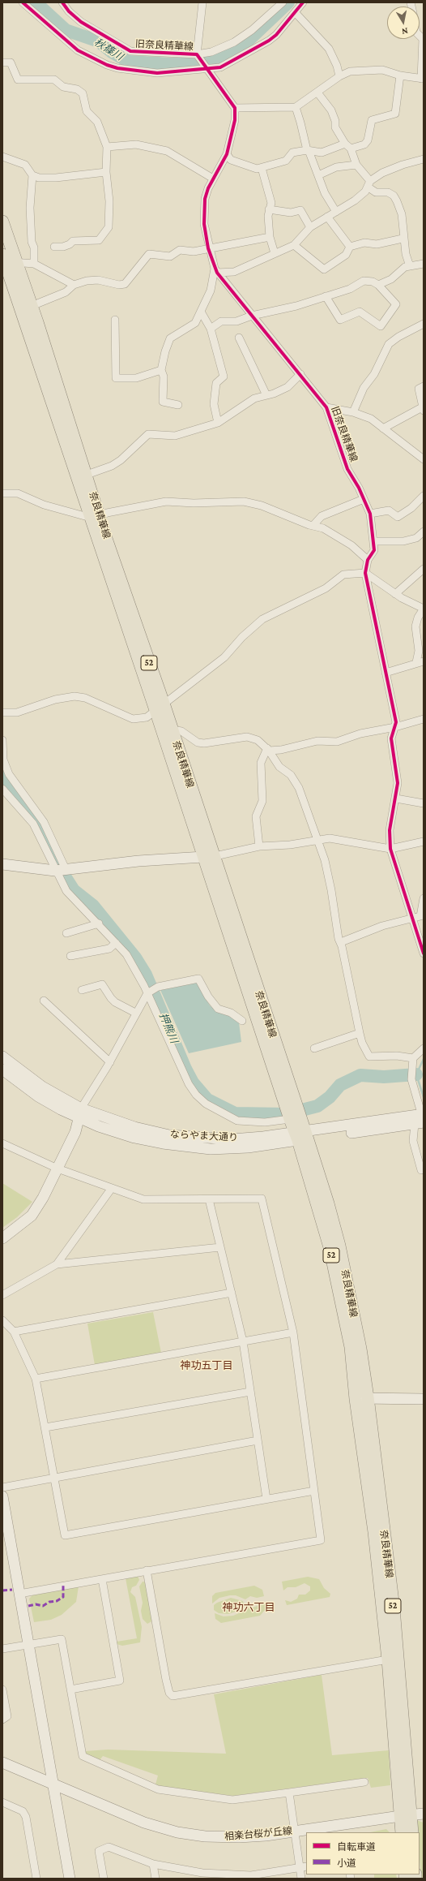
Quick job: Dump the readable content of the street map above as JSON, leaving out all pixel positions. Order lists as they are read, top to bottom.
{
  "streets": {
    "main road": ["奈良精華線", "52"],
    "street": ["旧奈良精華線", "ならやま大通り", "相楽台桜が丘線"]
  },
  "crossings": [
    ["奈良精華線", "ならやま大通り"],
    ["奈良精華線", "相楽台桜が丘線"]
  ],
  "districts": ["神功五丁目", "神功六丁目"],
  "water": ["秋篠川", "押熊川"],
  "legend": ["自転車道", "小道"],
  "north": "bottom"
}
